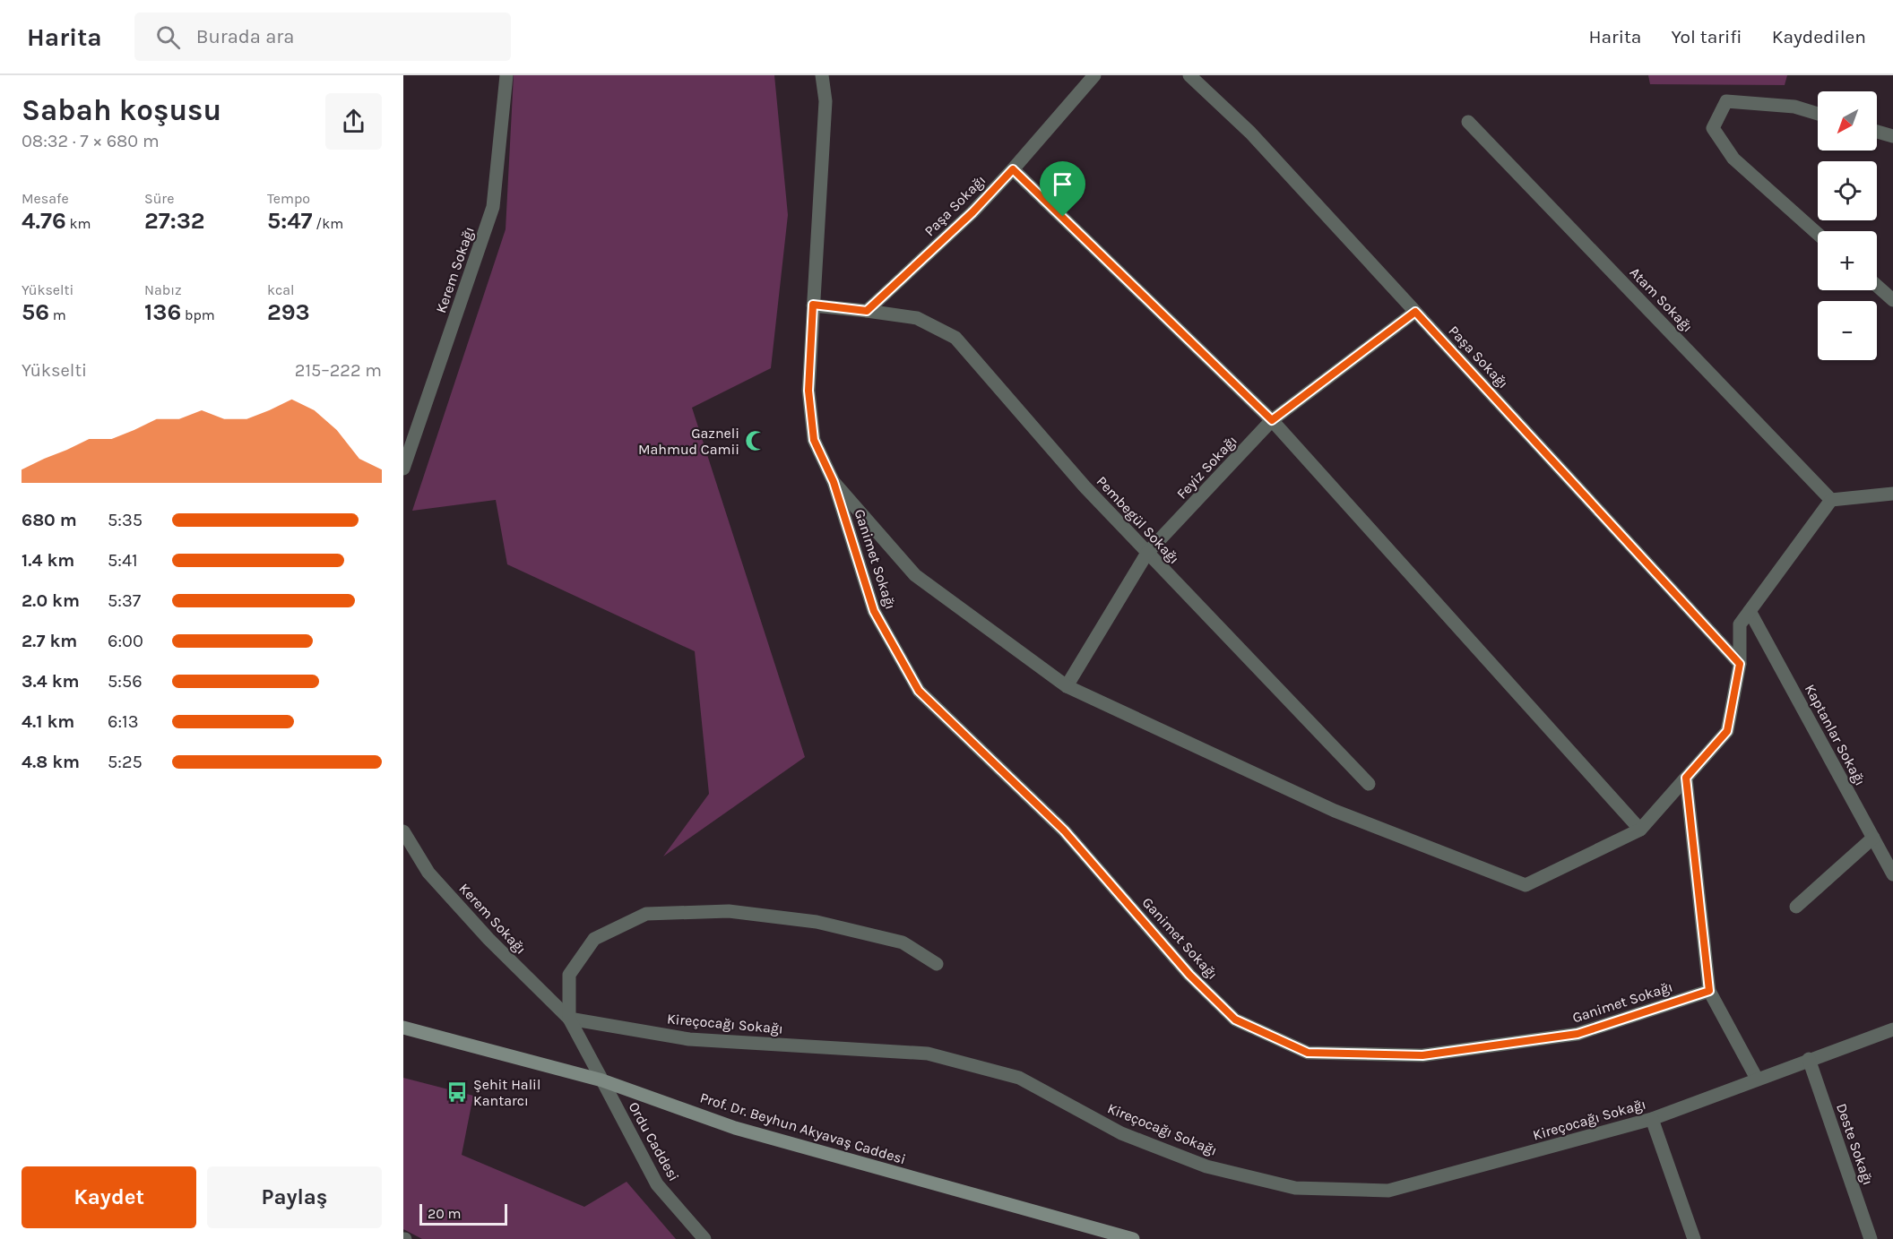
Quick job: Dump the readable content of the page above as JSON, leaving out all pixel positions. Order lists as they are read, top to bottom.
{
  "streets": {
    "main road": ["Prof. Dr. Beyhun Akyavaş Caddesi"],
    "street": [
      "Paşa Sokağı",
      "Kerem Sokağı",
      "Atam Sokağı",
      "Feyiz Sokağı",
      "Pembegül Sokağı",
      "Ganimet Sokağı",
      "Kaptanlar Sokağı",
      "Kireçocağı Sokağı",
      "Ordu Caddesi",
      "Deste Sokağı"
    ]
  },
  "crossings": [
    ["Paşa Sokağı", "Feyiz Sokağı"],
    ["Paşa Sokağı", "Pembegül Sokağı"],
    ["Kerem Sokağı", "Kireçocağı Sokağı"],
    ["Kerem Sokağı", "Ordu Caddesi"],
    ["Feyiz Sokağı", "Pembegül Sokağı"],
    ["Kireçocağı Sokağı", "Ordu Caddesi"],
    ["Kireçocağı Sokağı", "Deste Sokağı"],
    ["Prof. Dr. Beyhun Akyavaş Caddesi", "Ordu Caddesi"]
  ],
  "places": {
    "mosque": ["Gazneli Mahmud Camii"],
    "bus stop": ["Şehit Halil Kantarcı"]
  },
  "scale_bar": "20 m",
  "north": "bottom left",
  "page": {
    "header": "Harita",
    "search": "Burada ara",
    "nav": ["Harita", "Yol tarifi", "Kaydedilen"],
    "heading": ["Sabah koşusu", "08:32 · 7 × 680 m"],
    "map_buttons": ["+", "−"],
    "stats": [
      ["Mesafe", "4.76 km"],
      ["Süre", "27:32"],
      ["Tempo", "5:47 /km"],
      ["Yükselti", "56 m"],
      ["Nabız", "136 bpm"],
      ["kcal", "293"]
    ],
    "chart": ["Yükselti", "215–222 m"],
    "list": [
      {
        "name": "680 m",
        "note": "5:35"
      },
      {
        "name": "1.4 km",
        "note": "5:41"
      },
      {
        "name": "2.0 km",
        "note": "5:37"
      },
      {
        "name": "2.7 km",
        "note": "6:00"
      },
      {
        "name": "3.4 km",
        "note": "5:56"
      },
      {
        "name": "4.1 km",
        "note": "6:13"
      },
      {
        "name": "4.8 km",
        "note": "5:25"
      }
    ],
    "buttons": ["Kaydet", "Paylaş"],
    "scale": "20 m"
  }
}
